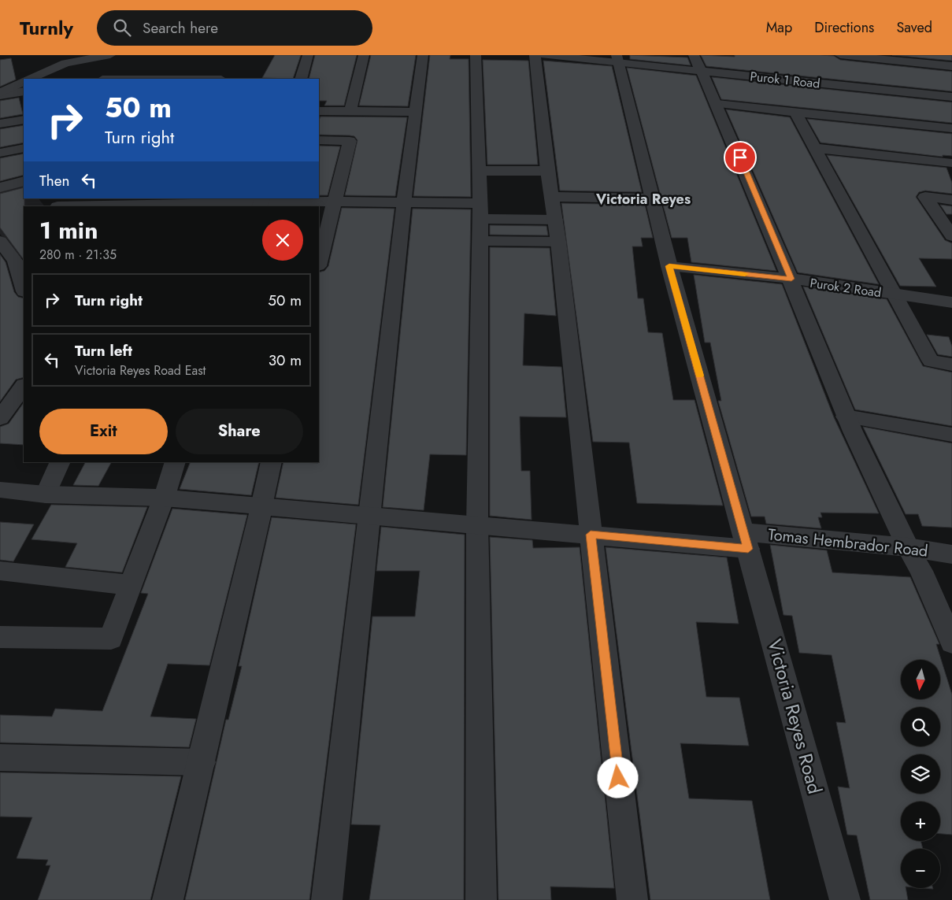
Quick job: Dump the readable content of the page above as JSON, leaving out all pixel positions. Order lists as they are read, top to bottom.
{
  "streets": {
    "street": [
      "Purok 1 Road",
      "Purok 2 Road",
      "Tomas Hembrador Road",
      "Victoria Reyes Road"
    ]
  },
  "crossings": [
    ["Purok 1 Road", "Victoria Reyes Road"],
    ["Purok 2 Road", "Victoria Reyes Road"],
    ["Tomas Hembrador Road", "Victoria Reyes Road"]
  ],
  "districts": ["Victoria Reyes"],
  "north": "bottom",
  "page": {
    "header": "Turnly",
    "search": "Search here",
    "nav": ["Map", "Directions", "Saved"],
    "turn": ["50 m", "Turn right"],
    "then": "Then",
    "heading": ["1 min", "280 m · 21:35"],
    "list": [
      {
        "name": "Turn right",
        "value": "50 m"
      },
      {
        "name": "Turn left",
        "note": "Victoria Reyes Road East",
        "value": "30 m"
      }
    ],
    "buttons": ["Exit", "Share"],
    "map_buttons": ["+", "−"]
  }
}
